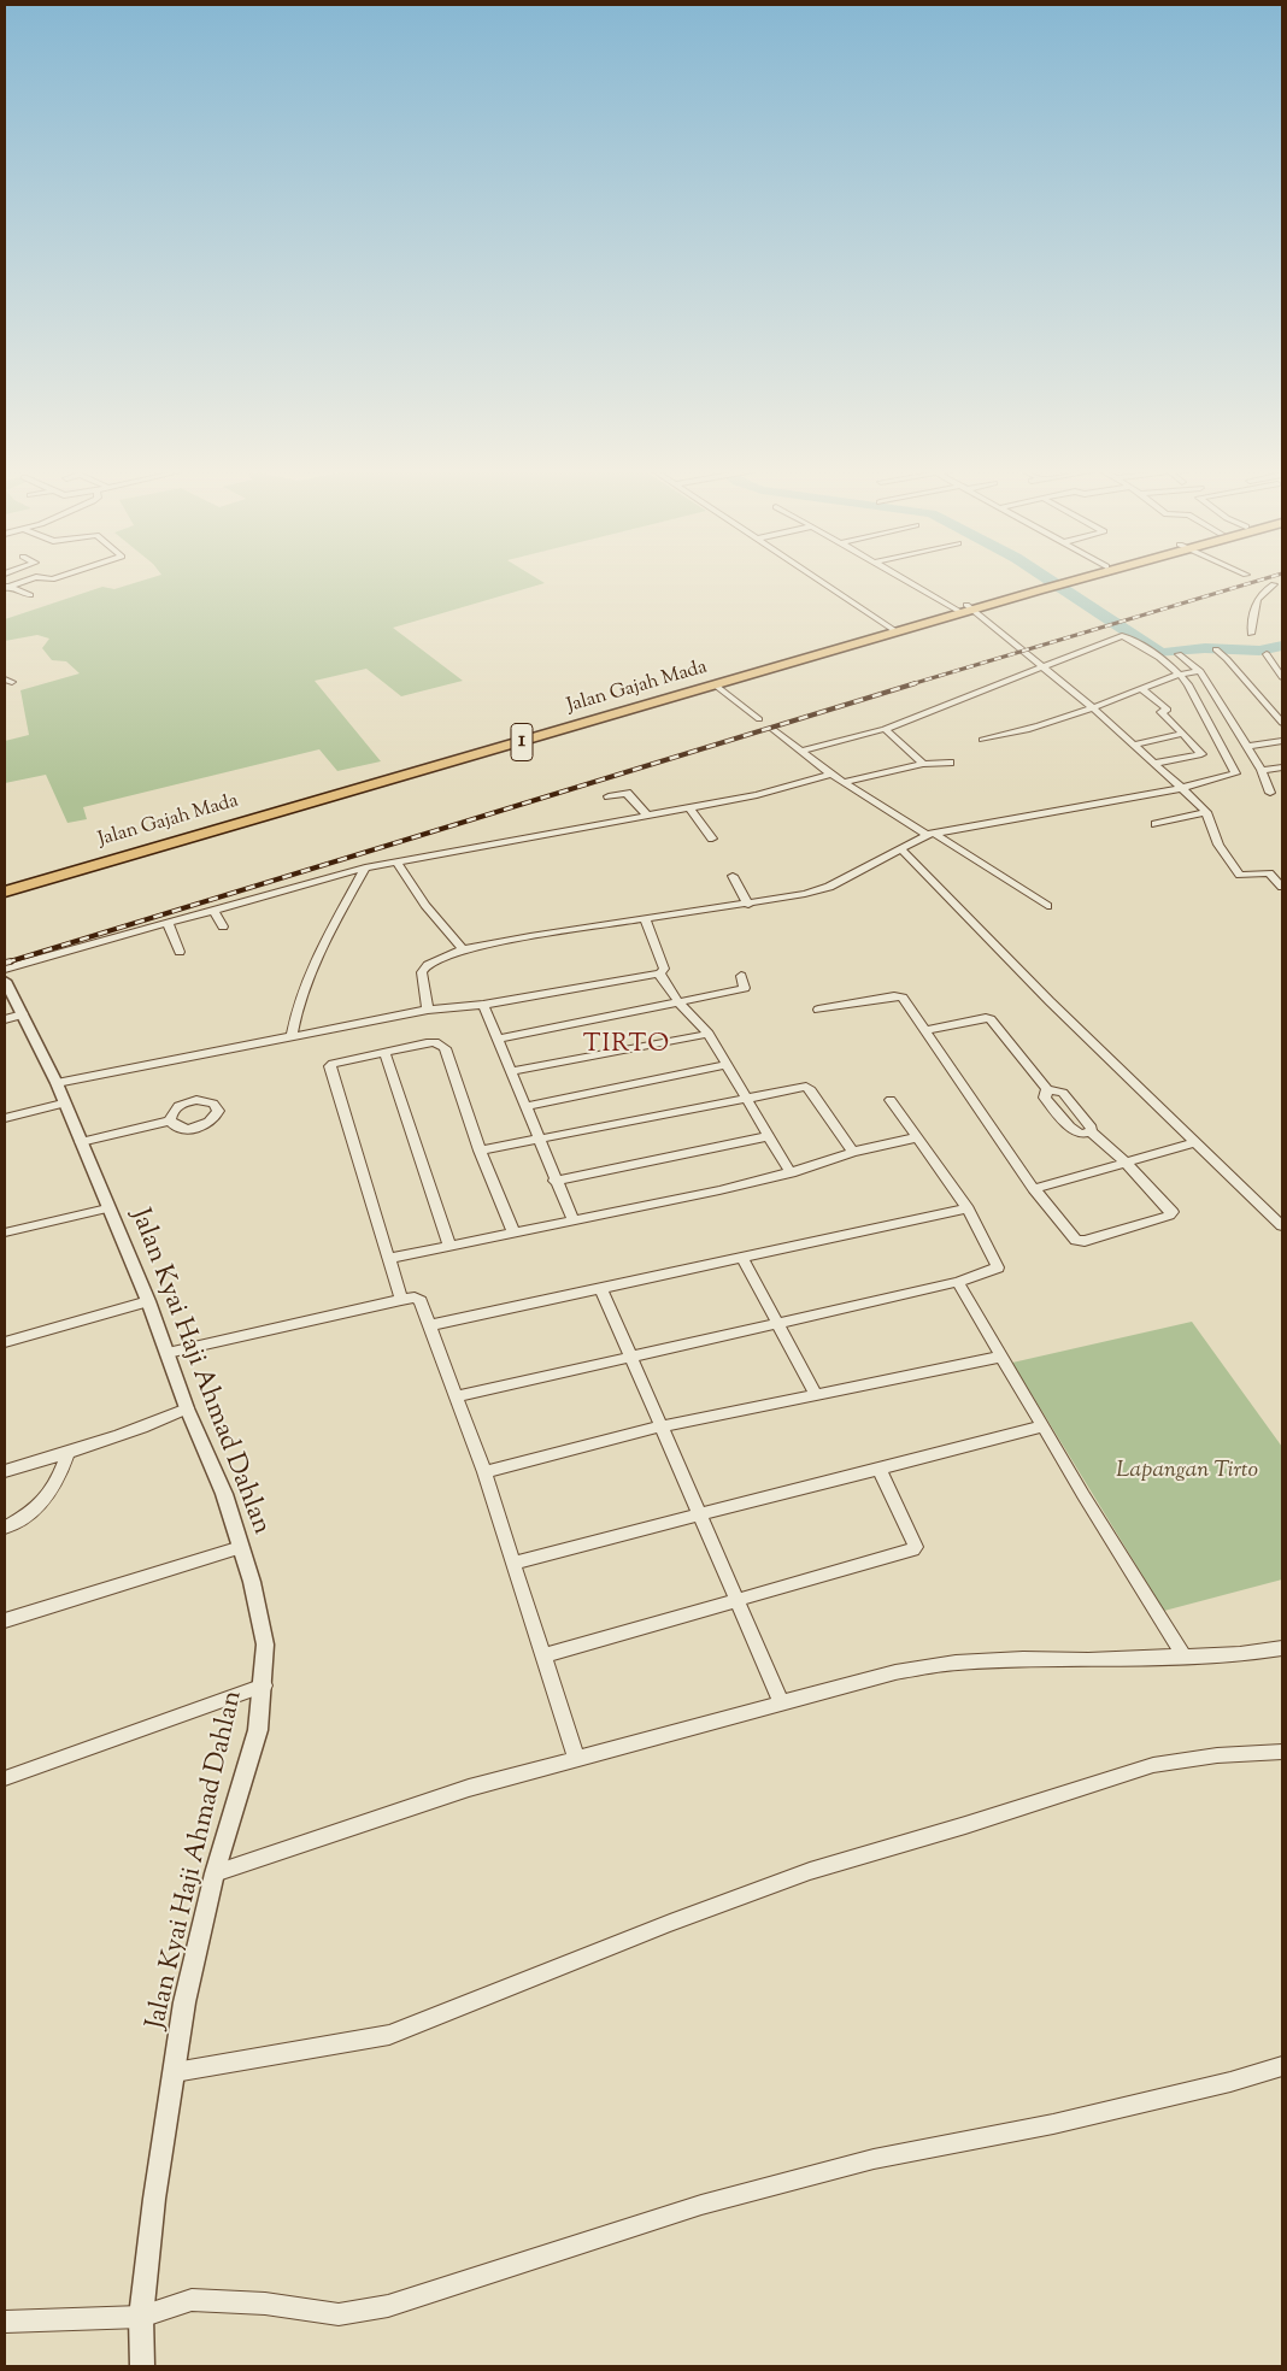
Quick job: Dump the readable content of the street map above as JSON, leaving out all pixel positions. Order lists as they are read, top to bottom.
{
  "streets": {
    "highway": ["Jalan Gajah Mada", "1"],
    "street": ["Jalan Kyai Haji Ahmad Dahlan"]
  },
  "districts": ["TIRTO"],
  "parks": ["Lapangan Tirto"]
}
